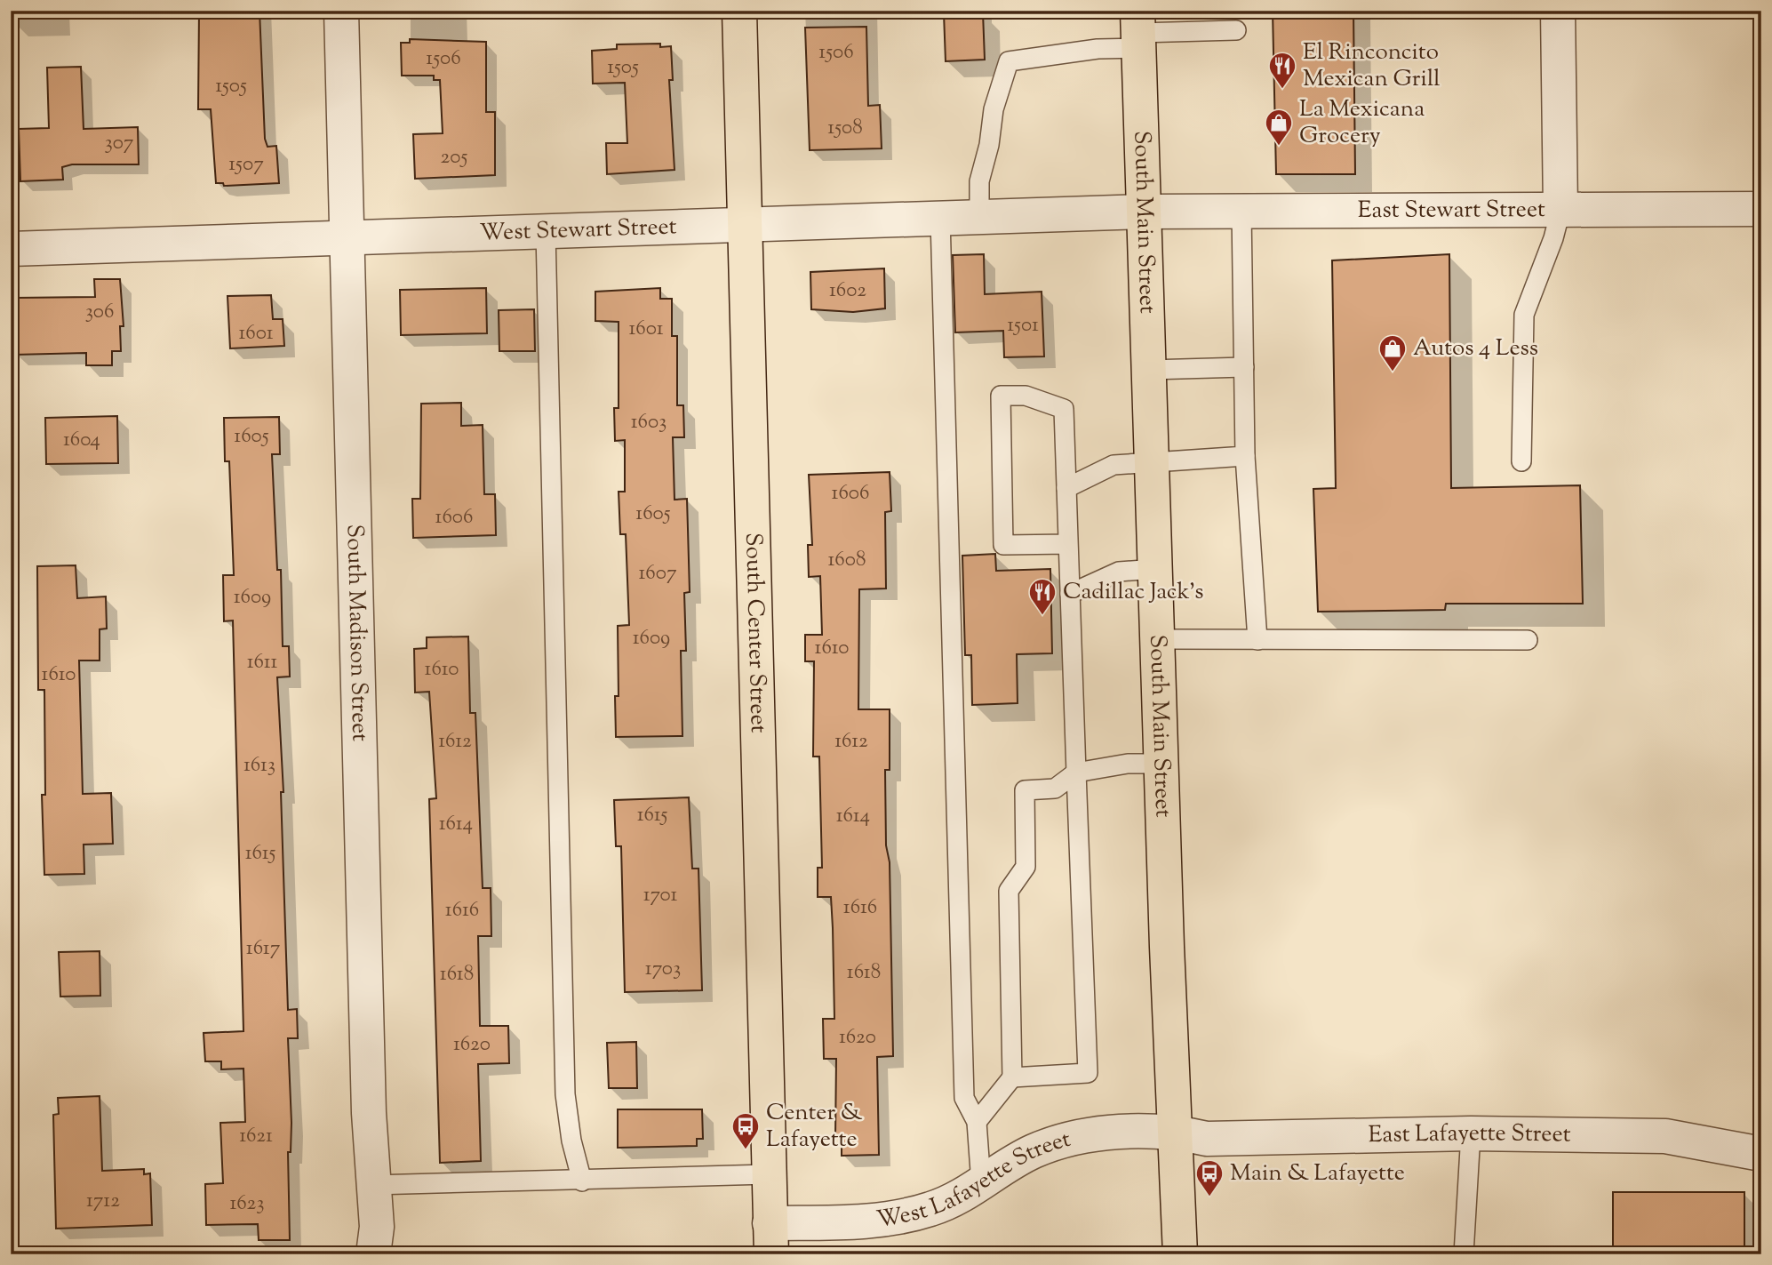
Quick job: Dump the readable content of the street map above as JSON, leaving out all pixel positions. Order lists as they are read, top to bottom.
{
  "streets": {
    "main road": ["South Main Street", "South Center Street"],
    "street": [
      "East Stewart Street",
      "West Stewart Street",
      "South Madison Street",
      "East Lafayette Street",
      "West Lafayette Street"
    ]
  },
  "crossings": [
    ["East Stewart Street", "South Main Street"],
    ["East Stewart Street", "West Stewart Street"],
    ["South Main Street", "West Stewart Street"],
    ["South Main Street", "East Lafayette Street"],
    ["South Main Street", "West Lafayette Street"],
    ["West Stewart Street", "South Madison Street"],
    ["West Stewart Street", "South Center Street"],
    ["South Center Street", "West Lafayette Street"],
    ["East Lafayette Street", "West Lafayette Street"]
  ],
  "places": {
    "restaurant": ["El Rinconcito Mexican Grill", "Cadillac Jack's"],
    "shop": ["La Mexicana Grocery", "Autos 4 Less"],
    "bus stop": ["Center & Lafayette", "Main & Lafayette"]
  },
  "house_numbers": [
    "1506",
    "1506",
    "1505",
    "1505",
    "1508",
    "307",
    "205",
    "1507",
    "1602",
    "306",
    "1501",
    "1601",
    "1601",
    "1603",
    "1605",
    "1604",
    "1606",
    "1605",
    "1606",
    "1608",
    "1607",
    "1609",
    "1609",
    "1610",
    "1611",
    "1610",
    "1610",
    "1612",
    "1612",
    "1613",
    "1615",
    "1614",
    "1614",
    "1615",
    "1701",
    "1616",
    "1616",
    "1617",
    "1703",
    "1618",
    "1618",
    "1620",
    "1620",
    "1621",
    "1712",
    "1623"
  ]
}
